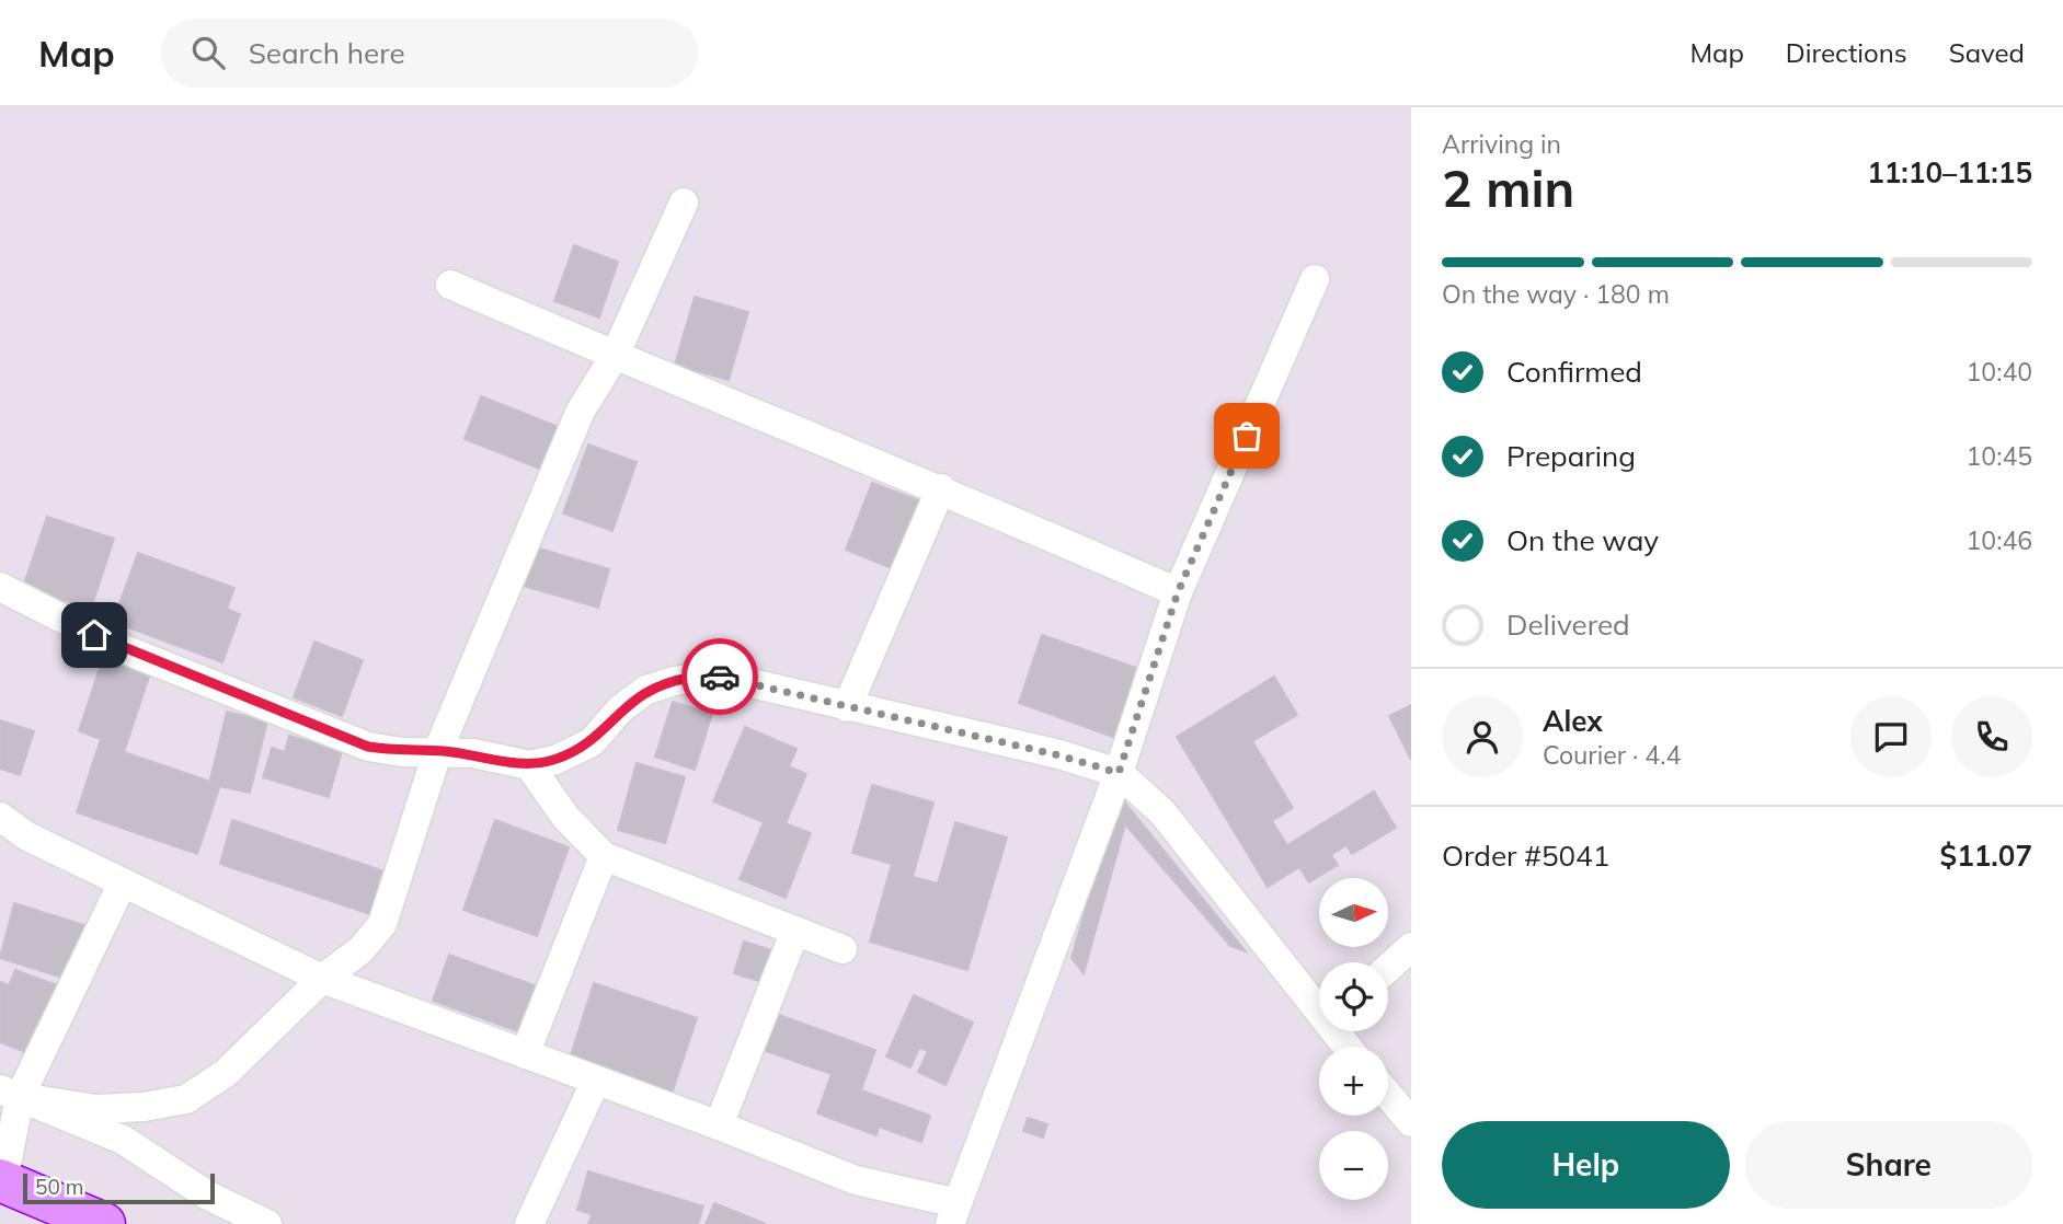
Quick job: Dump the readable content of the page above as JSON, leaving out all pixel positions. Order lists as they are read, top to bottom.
{
  "scale_bar": "50 m",
  "north": "right",
  "page": {
    "header": "Map",
    "search": "Search here",
    "nav": ["Map", "Directions", "Saved"],
    "heading": ["2 min", "Arriving in", "11:10–11:15"],
    "panel": [
      "Alex",
      "Courier · 4.4",
      "Order #5041",
      "$11.07"
    ],
    "bar": "On the way · 180 m",
    "list": [
      ["Confirmed", "10:40"],
      ["Preparing", "10:45"],
      ["On the way", "10:46"],
      "Delivered"
    ],
    "map_buttons": ["+", "−"],
    "buttons": ["Help", "Share"],
    "scale": "50 m"
  }
}
